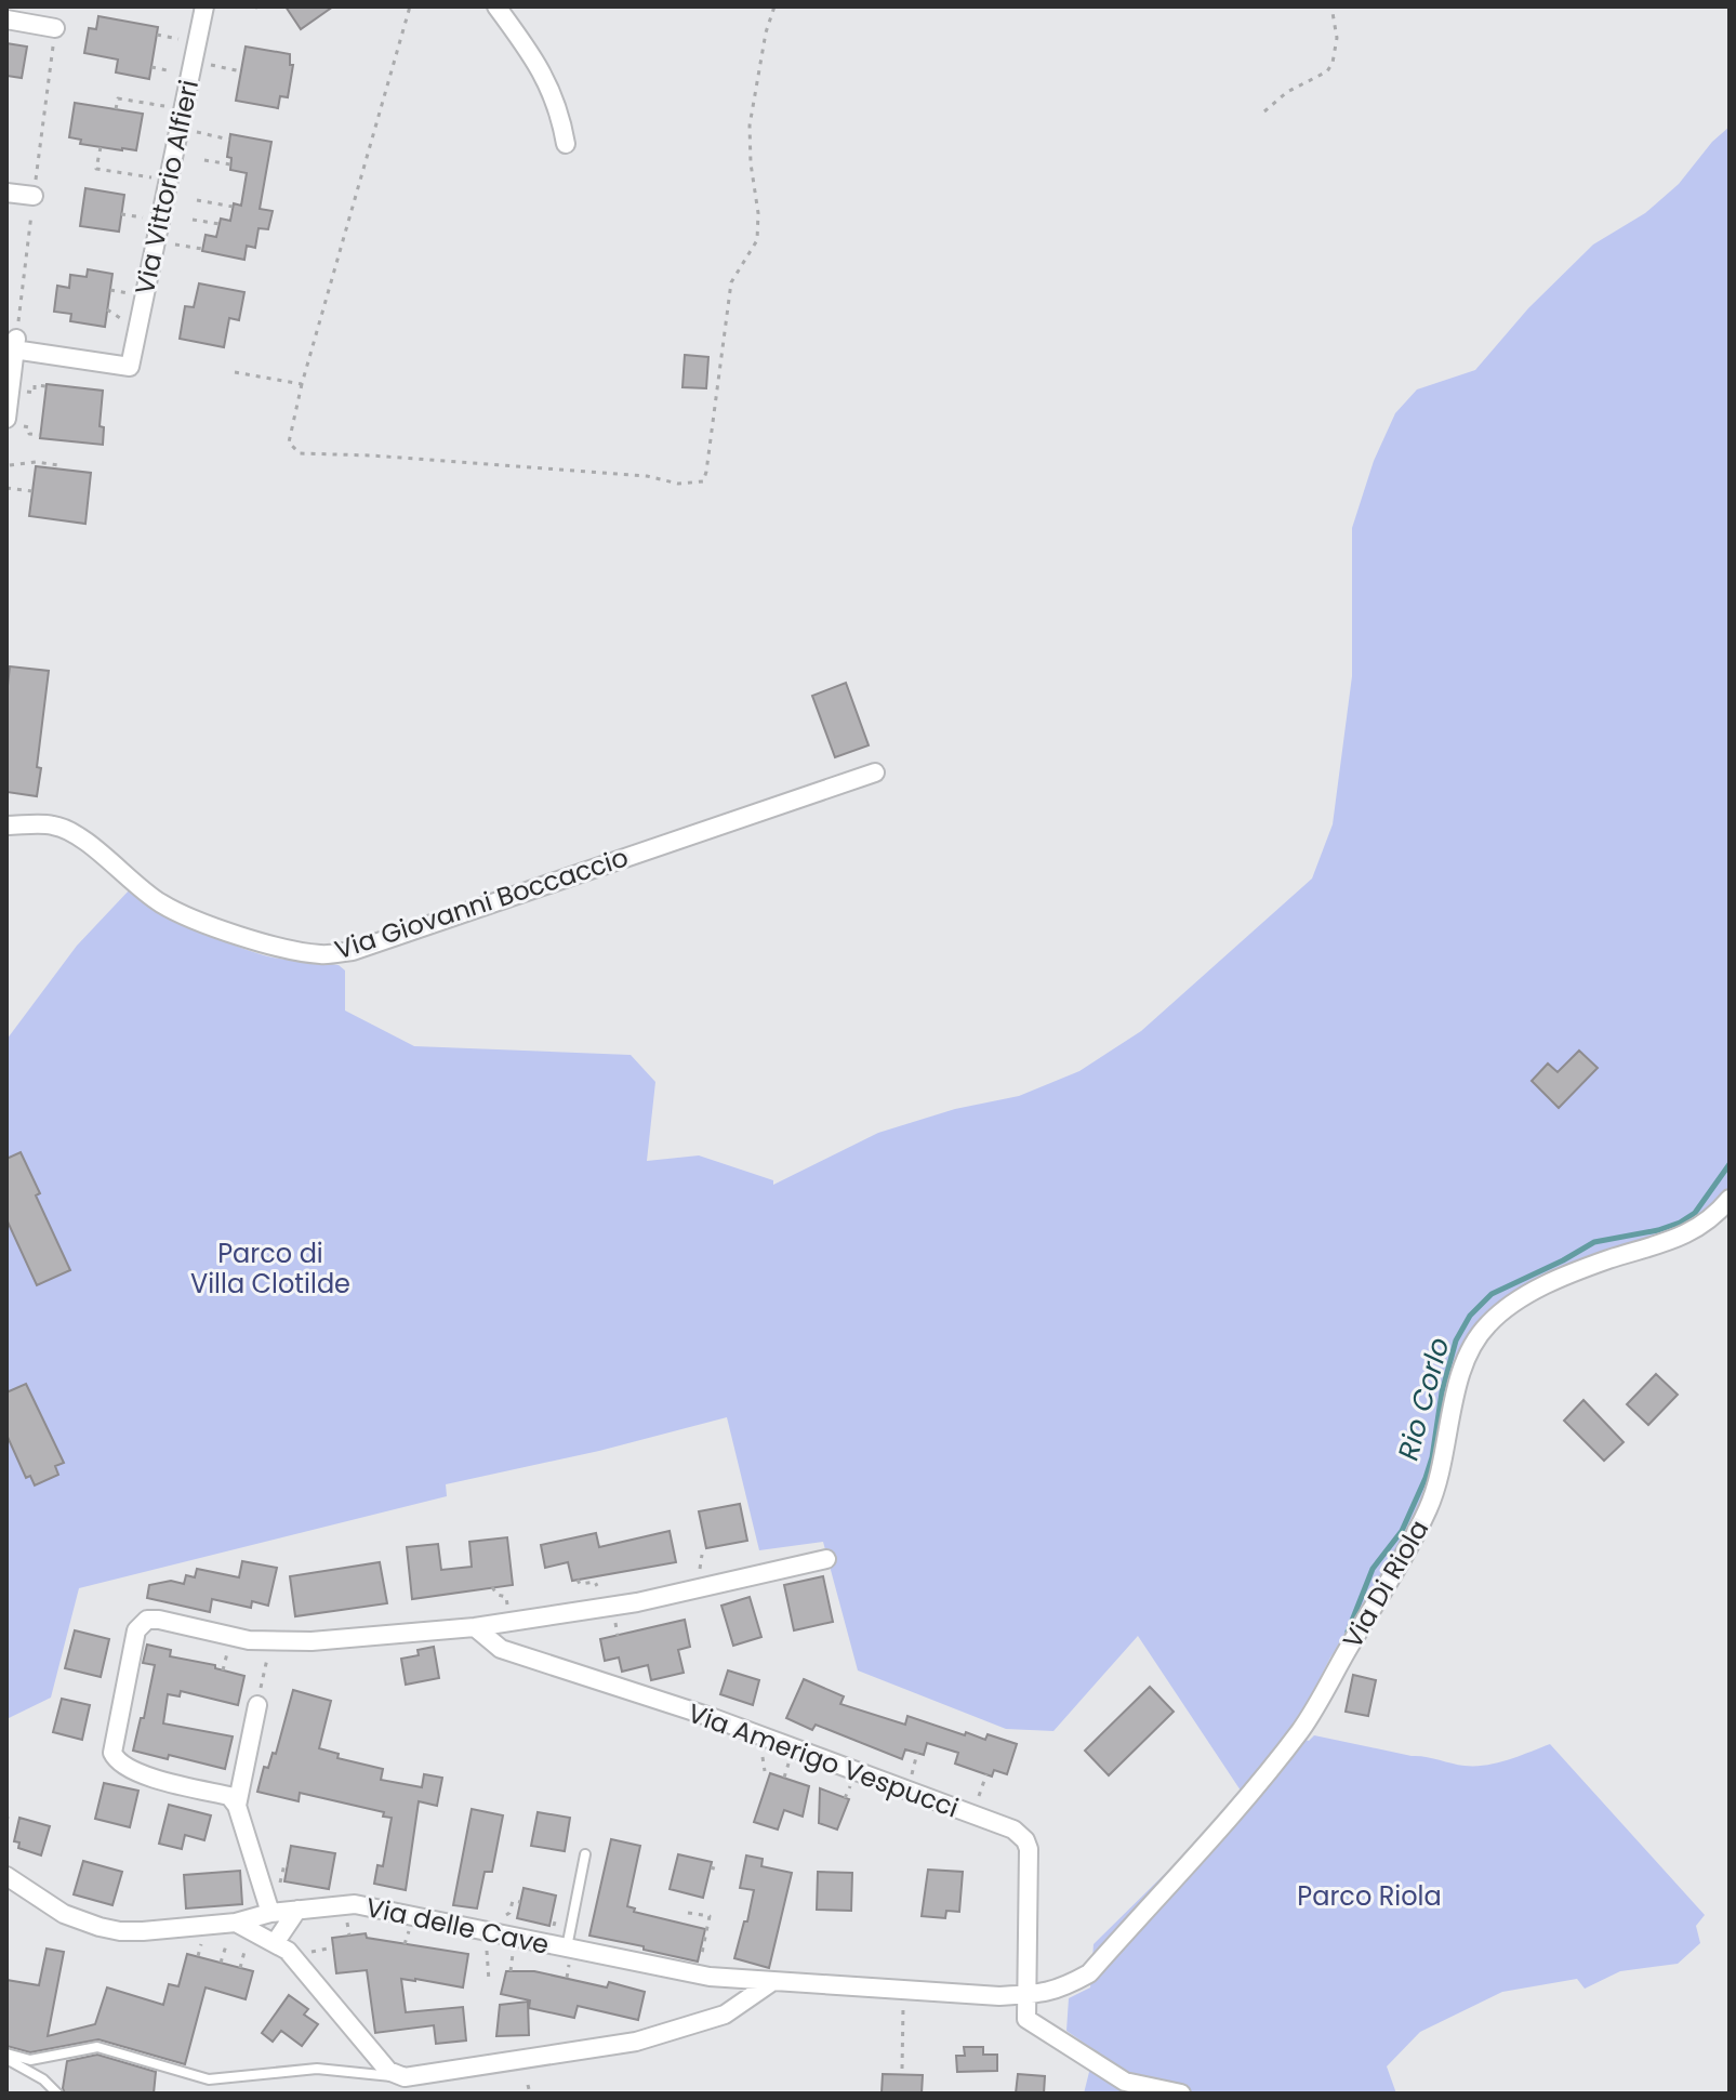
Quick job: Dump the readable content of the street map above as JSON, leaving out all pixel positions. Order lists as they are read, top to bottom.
{
  "streets": {
    "street": [
      "Via Vittorio Alfieri",
      "Via Giovanni Boccaccio",
      "Via Di Riola",
      "Via Amerigo Vespucci",
      "Via delle Cave"
    ]
  },
  "crossings": [
    ["Via Di Riola", "Via Amerigo Vespucci"],
    ["Via Di Riola", "Via delle Cave"]
  ],
  "water": ["Rio Corlo"],
  "parks": ["Parco di Villa Clotilde", "Parco Riola"]
}
